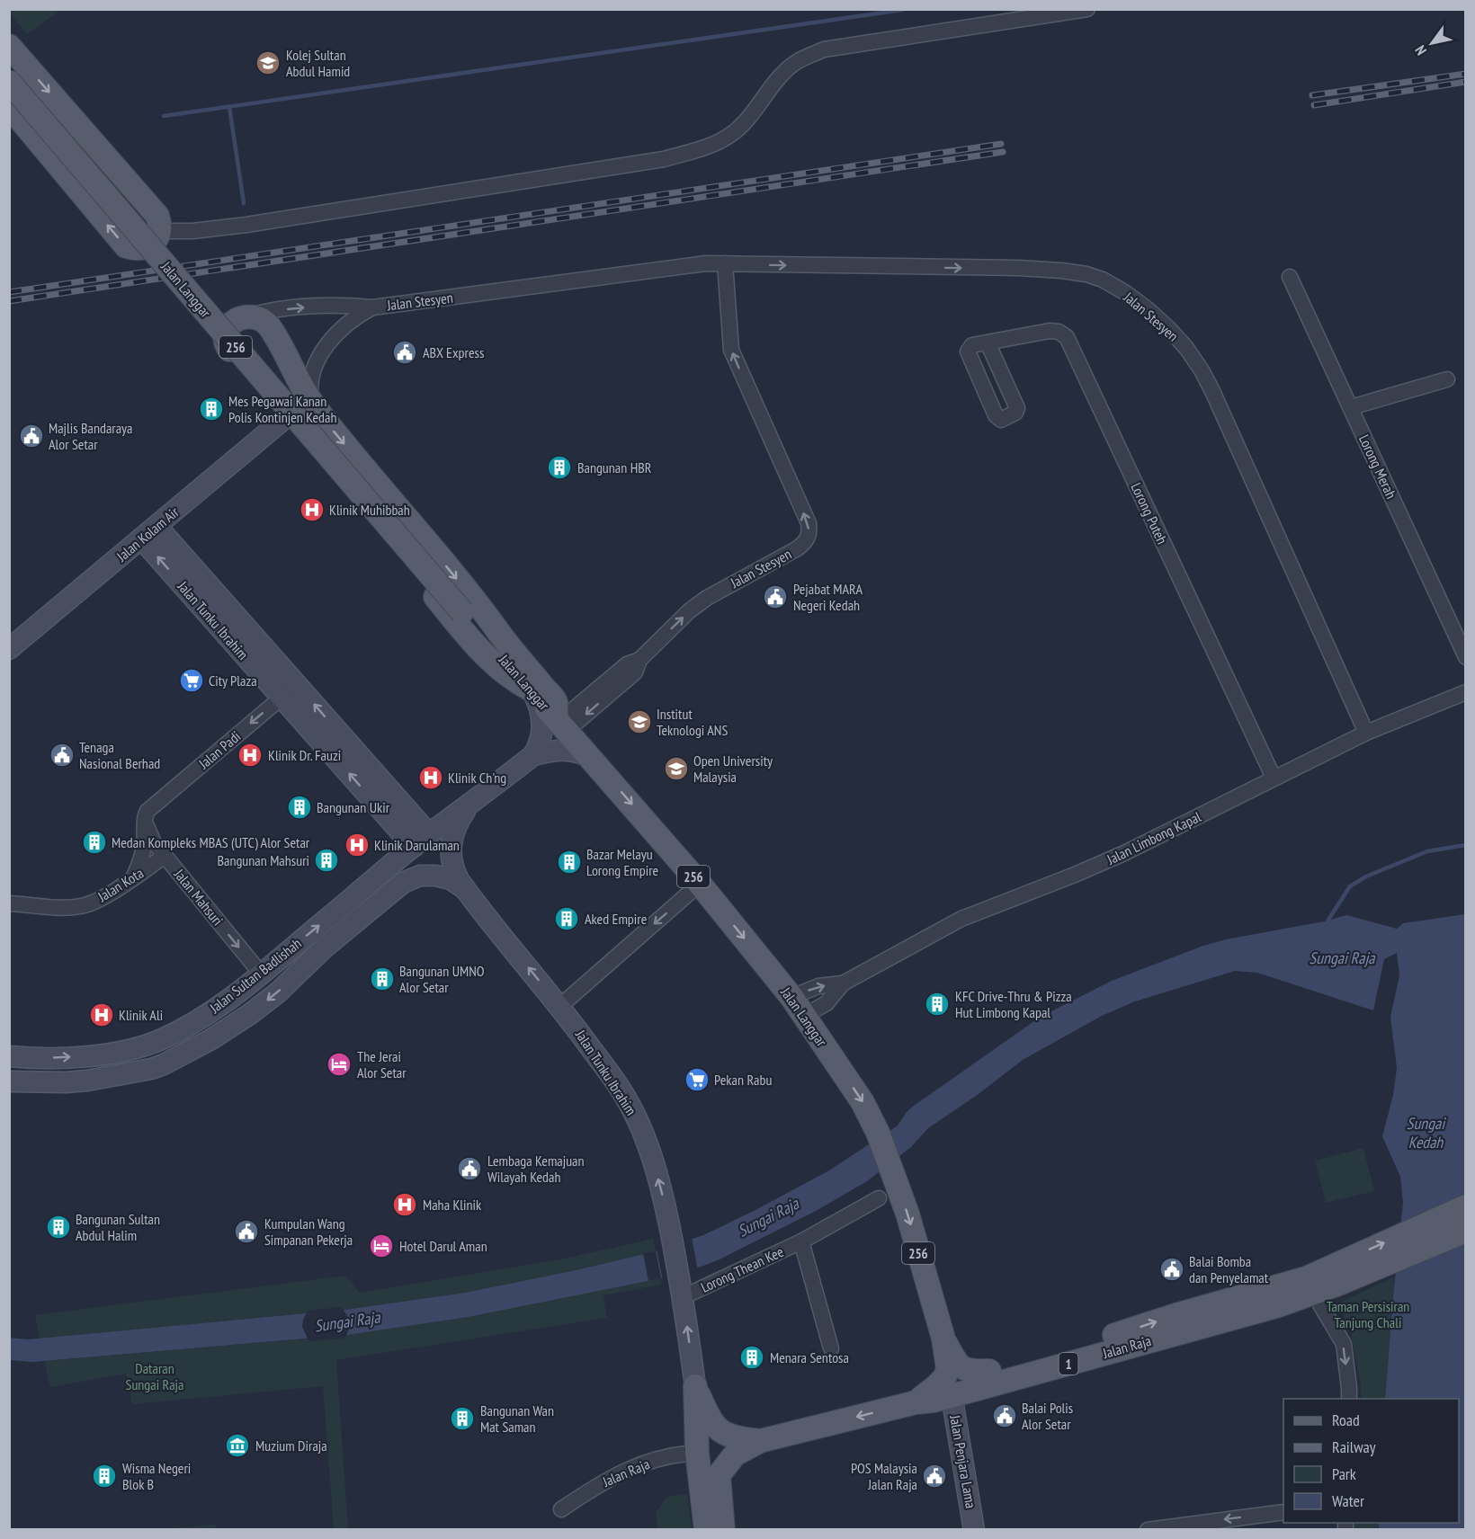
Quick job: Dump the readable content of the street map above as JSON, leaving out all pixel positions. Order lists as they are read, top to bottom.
{
  "streets": {
    "main road": [
      "Jalan Langgar",
      "256",
      "Jalan Kolam Air",
      "Jalan Tunku Ibrahim",
      "Jalan Sultan Badlishah",
      "Jalan Raja",
      "1",
      "Jalan Penjara Lama"
    ],
    "street": [
      "Jalan Stesyen",
      "Lorong Merah",
      "Lorong Puteh",
      "Jalan Padi",
      "Jalan Limbong Kapal",
      "Jalan Kota",
      "Jalan Mahsuri",
      "Lorong Thean Kee"
    ]
  },
  "crossings": [
    ["Jalan Langgar", "Jalan Stesyen"],
    ["Jalan Langgar", "Jalan Limbong Kapal"],
    ["Jalan Langgar", "Jalan Raja"],
    ["Jalan Langgar", "1"],
    ["Jalan Langgar", "Jalan Penjara Lama"],
    ["Jalan Stesyen", "Jalan Limbong Kapal"],
    ["Lorong Puteh", "Jalan Limbong Kapal"],
    ["Jalan Kolam Air", "Jalan Tunku Ibrahim"],
    ["Jalan Tunku Ibrahim", "Jalan Padi"],
    ["Jalan Tunku Ibrahim", "Jalan Sultan Badlishah"],
    ["Jalan Tunku Ibrahim", "Lorong Thean Kee"],
    ["Jalan Padi", "Jalan Mahsuri"],
    ["Jalan Kota", "Jalan Mahsuri"],
    ["Jalan Mahsuri", "Jalan Sultan Badlishah"],
    ["Jalan Raja", "1"],
    ["Jalan Raja", "Jalan Penjara Lama"],
    ["1", "Jalan Penjara Lama"]
  ],
  "one_way": ["Jalan Langgar", "Jalan Padi", "Jalan Mahsuri"],
  "water": ["Sungai Raja", "Sungai Kedah"],
  "parks": ["Taman Persisiran Tanjung Chali", "Dataran Sungai Raja"],
  "places": {
    "school or university": ["Kolej Sultan Abdul Hamid", "Institut Teknologi ANS", "Open University Malaysia"],
    "public building": [
      "ABX Express",
      "Majlis Bandaraya Alor Setar",
      "Pejabat MARA Negeri Kedah",
      "Tenaga Nasional Berhad",
      "Lembaga Kemajuan Wilayah Kedah",
      "Kumpulan Wang Simpanan Pekerja",
      "Balai Bomba dan Penyelamat",
      "Balai Polis Alor Setar",
      "POS Malaysia Jalan Raja"
    ],
    "building": [
      "Mes Pegawai Kanan Polis Kontinjen Kedah",
      "Bangunan HBR",
      "Bangunan Ukir",
      "Medan Kompleks MBAS (UTC) Alor Setar",
      "Bangunan Mahsuri",
      "Bazar Melayu Lorong Empire",
      "Aked Empire",
      "Bangunan UMNO Alor Setar",
      "KFC Drive-Thru & Pizza Hut Limbong Kapal",
      "Bangunan Sultan Abdul Halim",
      "Menara Sentosa",
      "Bangunan Wan Mat Saman",
      "Wisma Negeri Blok B"
    ],
    "hospital": [
      "Klinik Muhibbah",
      "Klinik Dr. Fauzi",
      "Klinik Ch'ng",
      "Klinik Darulaman",
      "Klinik Ali",
      "Maha Klinik"
    ],
    "supermarket": ["City Plaza", "Pekan Rabu"],
    "hotel": ["The Jerai Alor Setar", "Hotel Darul Aman"],
    "museum": ["Muzium Diraja"]
  },
  "legend": [
    "Road",
    "Railway",
    "Park",
    "Water"
  ],
  "north": "bottom left"
}
